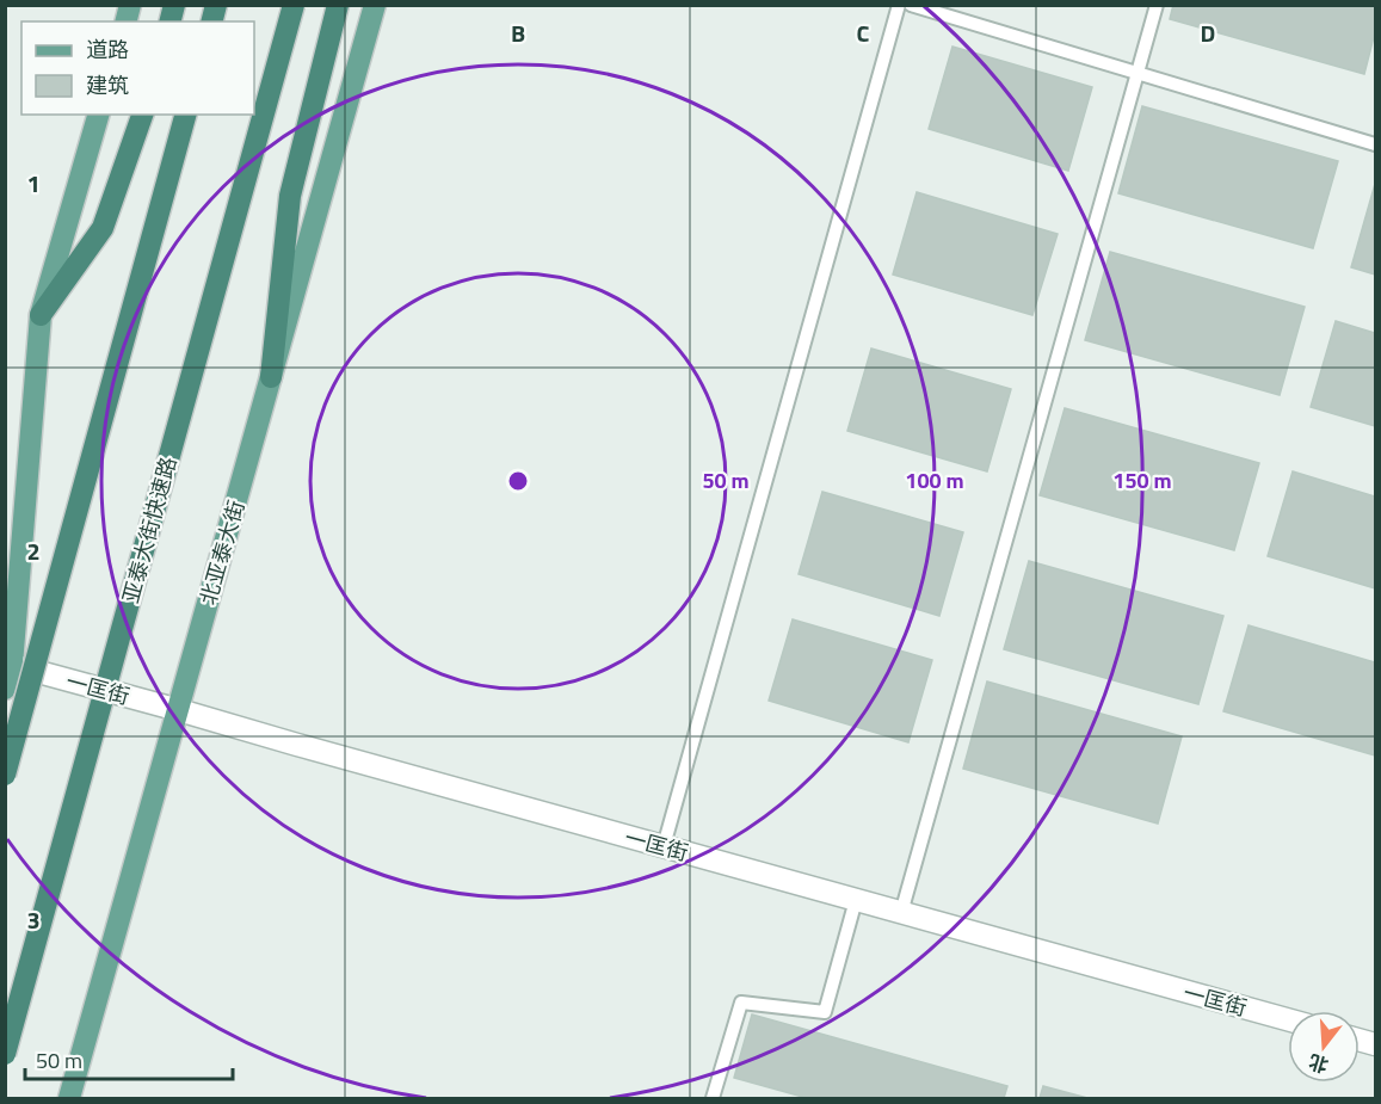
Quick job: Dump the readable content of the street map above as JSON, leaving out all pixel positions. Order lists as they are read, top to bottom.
{
  "streets": {
    "highway": ["亚泰大街快速路"],
    "main road": ["北亚泰大街"],
    "street": ["一匡街"]
  },
  "crossings": [
    ["北亚泰大街", "一匡街"]
  ],
  "legend": ["道路", "建筑"],
  "scale_bar": "50 m",
  "north": "bottom",
  "grid": {
    "columns": ["B", "C", "D"],
    "rows": ["1", "2", "3"]
  },
  "rings": ["50 m", "100 m", "150 m"]
}
